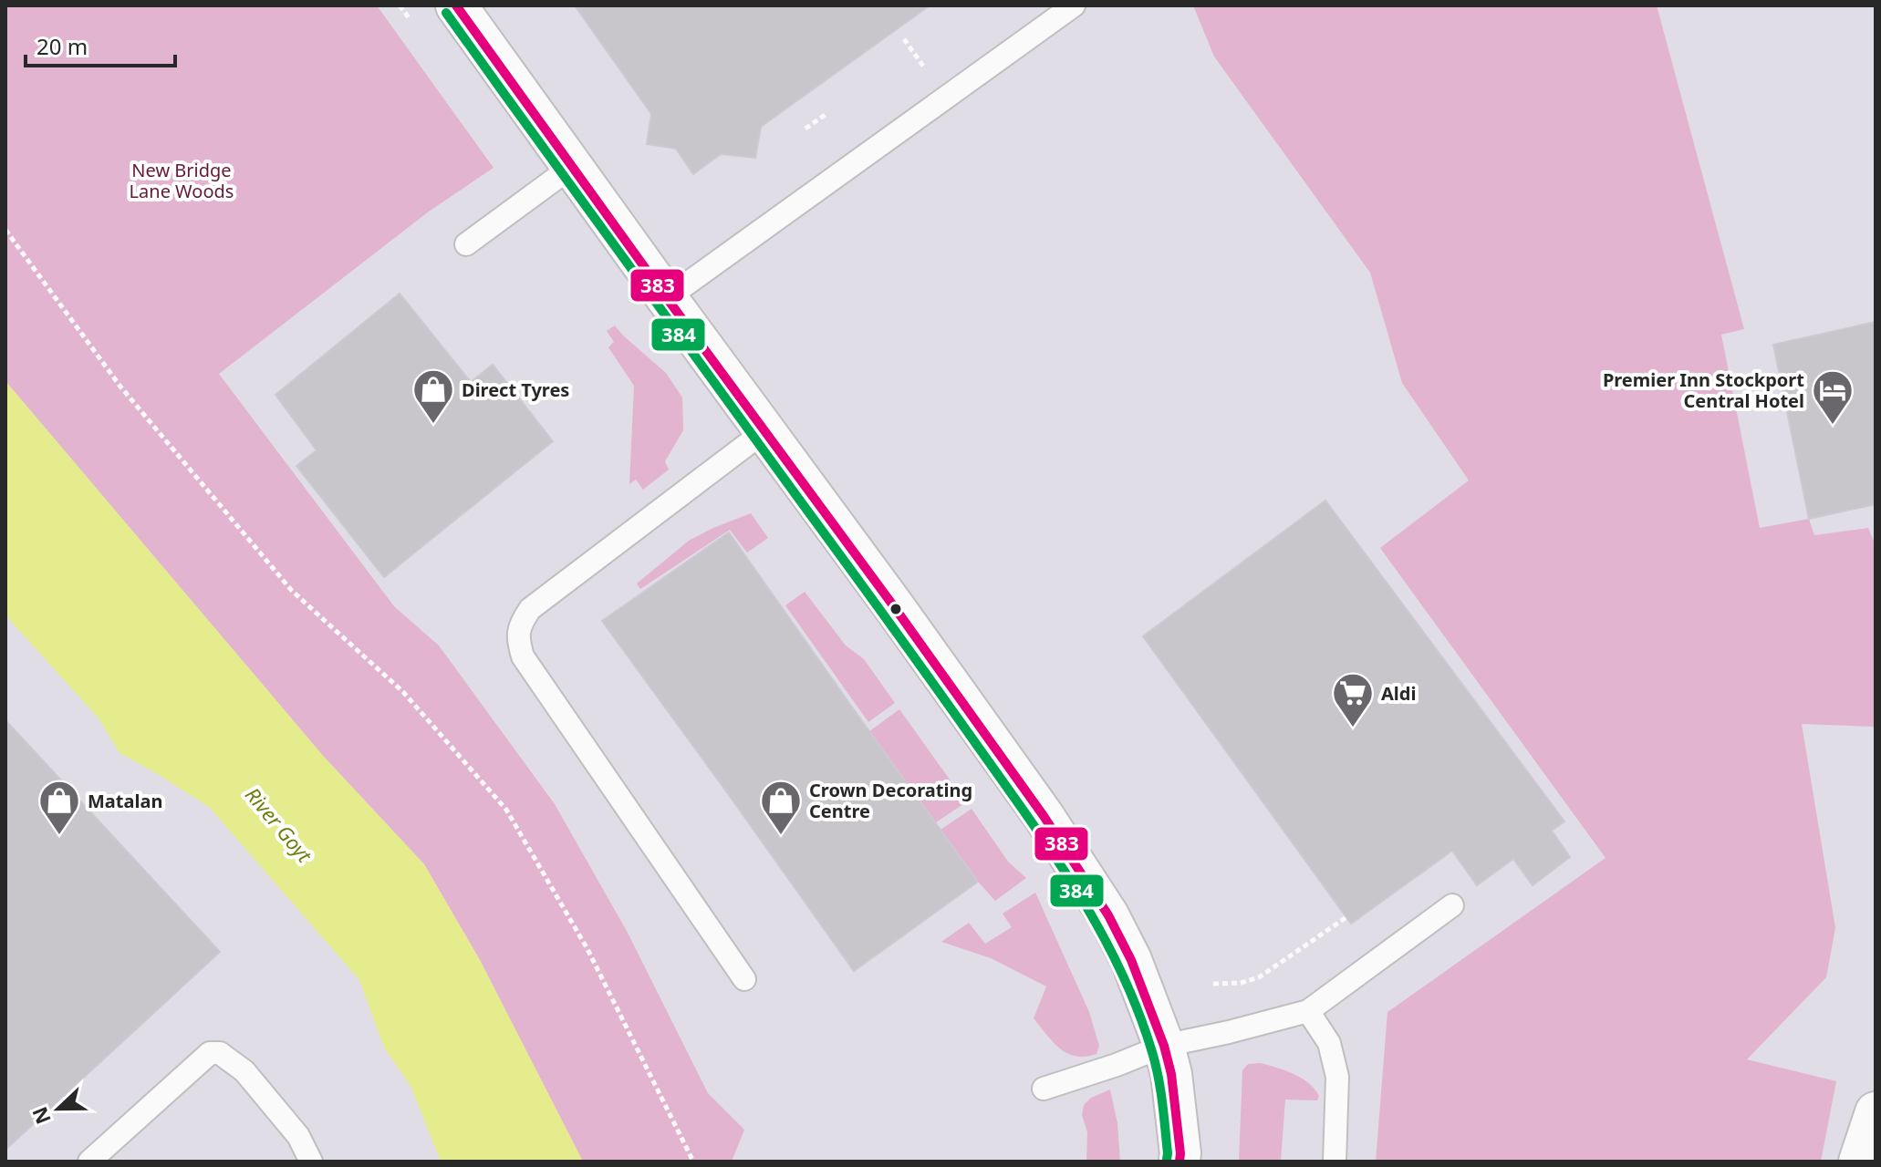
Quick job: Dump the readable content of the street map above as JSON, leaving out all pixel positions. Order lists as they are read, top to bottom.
{
  "water": ["River Goyt"],
  "parks": ["New Bridge Lane Woods"],
  "places": {
    "shop": ["Direct Tyres", "Matalan", "Crown Decorating Centre"],
    "hotel": ["Premier Inn Stockport Central Hotel"],
    "supermarket": ["Aldi"]
  },
  "lines": ["transit line 383", "transit line 384"],
  "scale_bar": "20 m",
  "north": "left"
}
